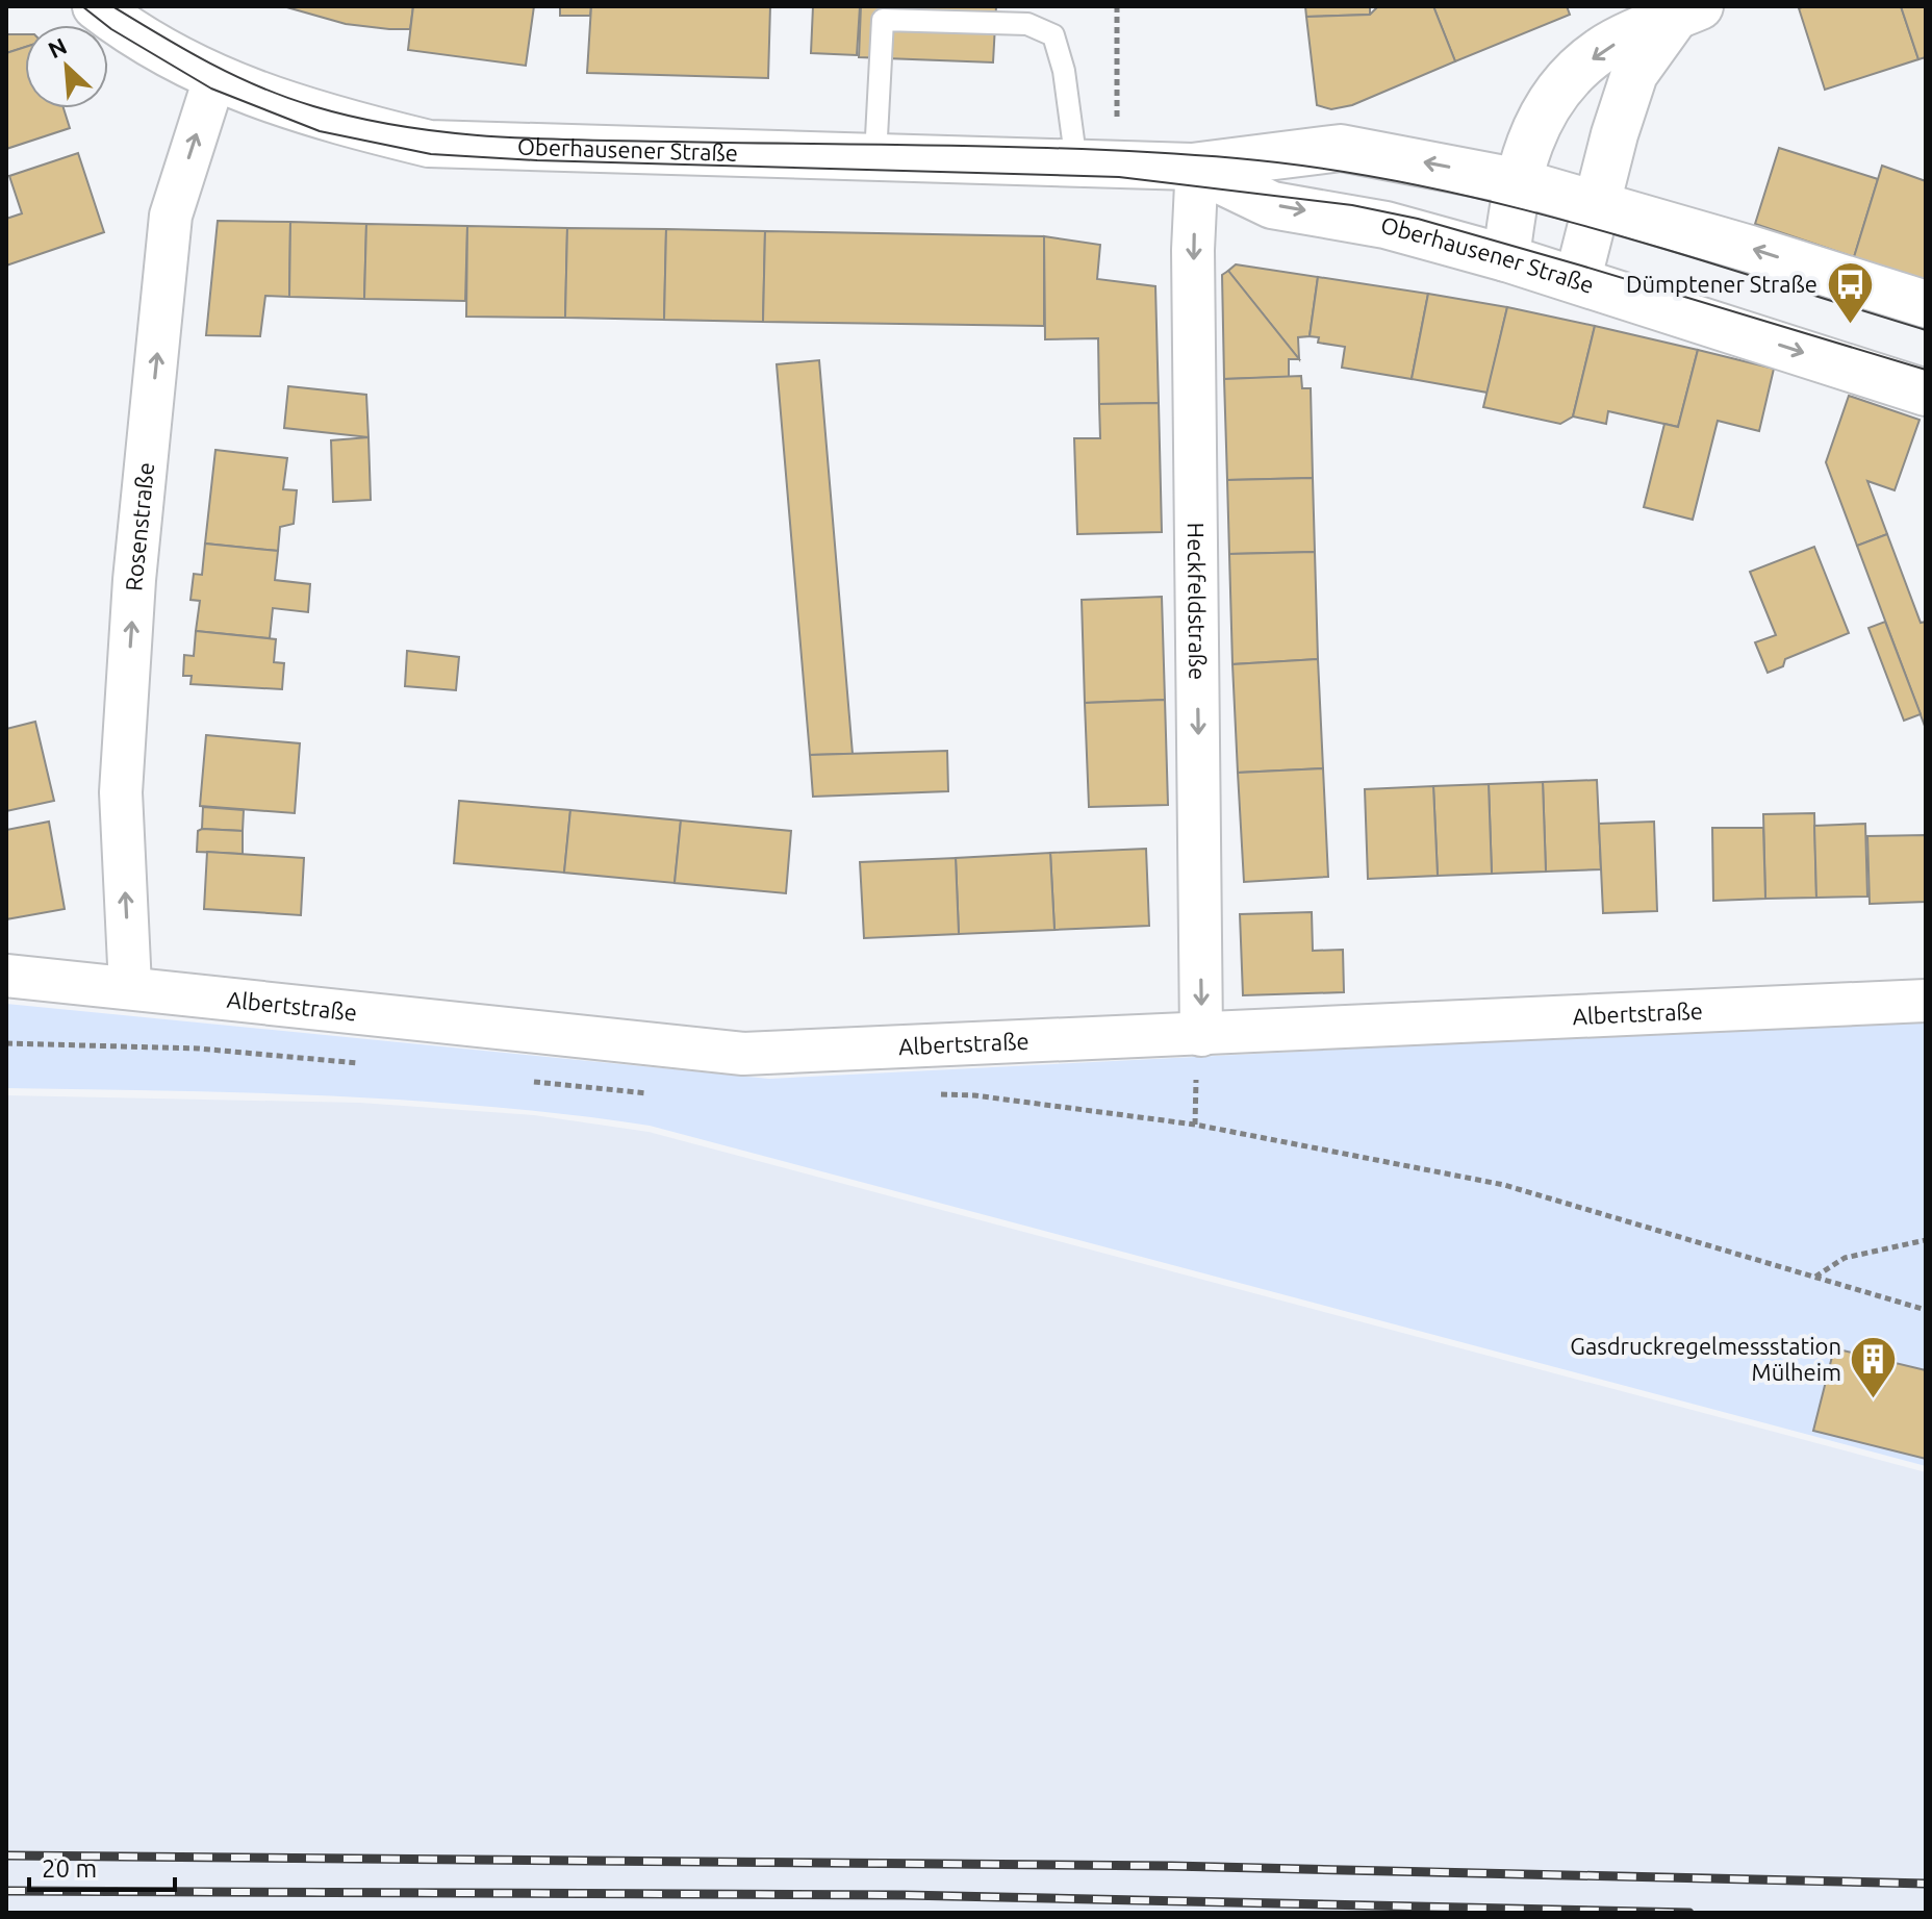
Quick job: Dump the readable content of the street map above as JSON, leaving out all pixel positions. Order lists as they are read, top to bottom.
{
  "streets": {
    "main road": ["Oberhausener Straße"],
    "street": ["Rosenstraße", "Heckfeldstraße", "Albertstraße"]
  },
  "crossings": [
    ["Oberhausener Straße", "Rosenstraße"],
    ["Oberhausener Straße", "Heckfeldstraße"],
    ["Rosenstraße", "Albertstraße"],
    ["Heckfeldstraße", "Albertstraße"]
  ],
  "one_way": ["Rosenstraße", "Heckfeldstraße"],
  "places": {
    "bus stop": ["Dümptener Straße"],
    "building": ["Gasdruckregelmessstation Mülheim"]
  },
  "scale_bar": "20 m",
  "north": "top left"
}
